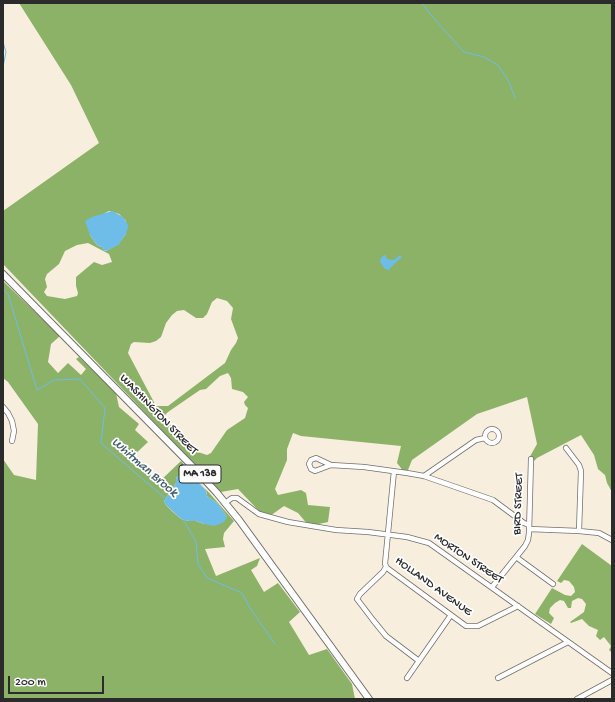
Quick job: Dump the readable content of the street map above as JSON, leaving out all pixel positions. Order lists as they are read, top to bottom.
{
  "streets": {
    "main road": ["WASHINGTON STREET", "MA 138"],
    "street": ["BIRD STREET", "MORTON STREET", "HOLLAND AVENUE"]
  },
  "crossings": [
    ["WASHINGTON STREET", "MORTON STREET"],
    ["BIRD STREET", "MORTON STREET"],
    ["MORTON STREET", "HOLLAND AVENUE"]
  ],
  "water": ["Whitman Brook"],
  "scale_bar": "200 m"
}
